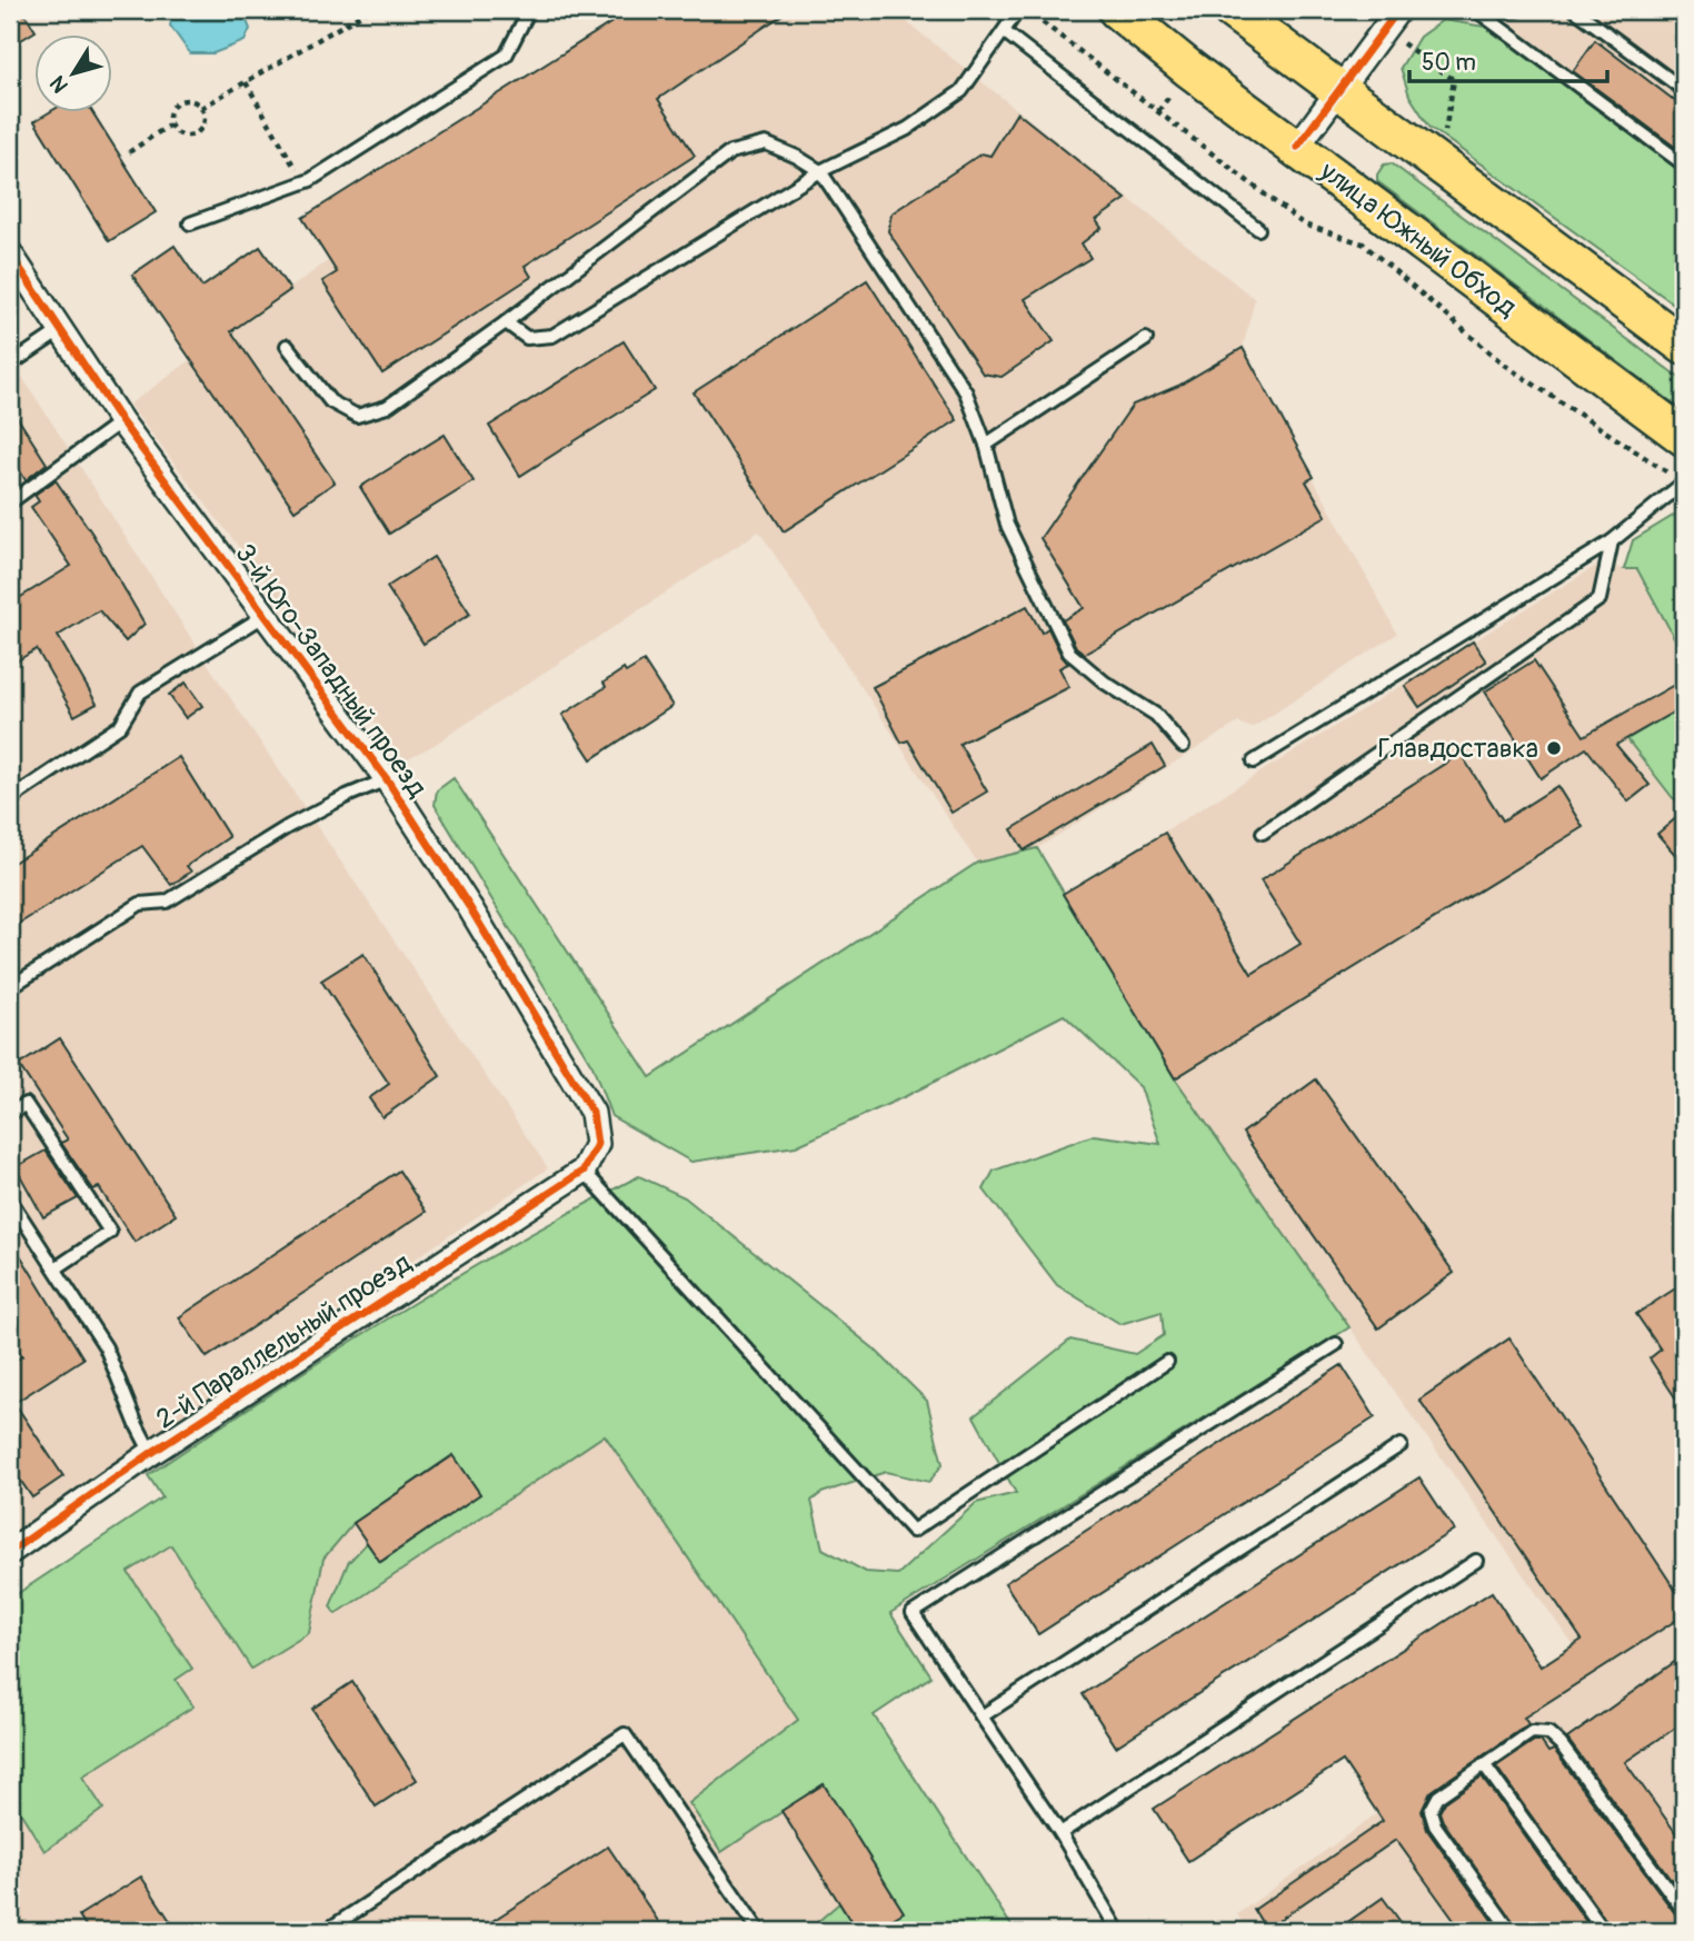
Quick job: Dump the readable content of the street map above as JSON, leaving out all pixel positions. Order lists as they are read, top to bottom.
{
  "streets": {
    "main road": ["улица Южный Обход"],
    "street": ["3-й Юго-Западный проезд", "2-й Параллельный проезд"]
  },
  "crossings": [
    ["3-й Юго-Западный проезд", "2-й Параллельный проезд"]
  ],
  "places": ["Главдоставка"],
  "scale_bar": "50 m",
  "north": "bottom left"
}
